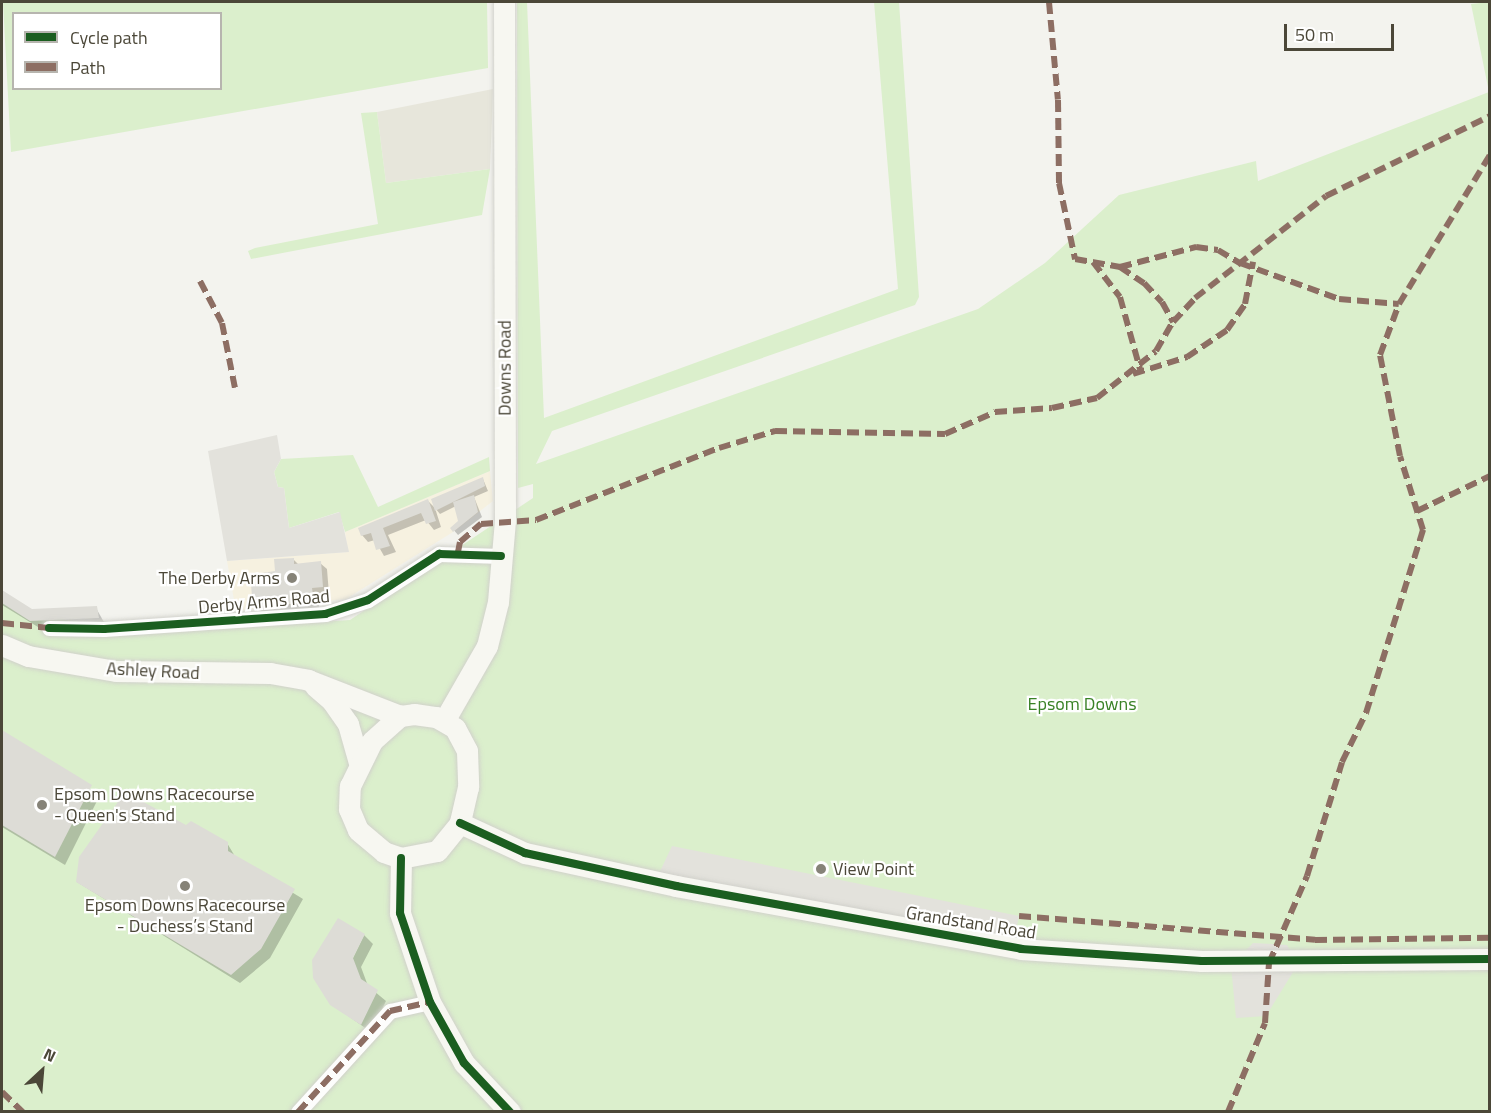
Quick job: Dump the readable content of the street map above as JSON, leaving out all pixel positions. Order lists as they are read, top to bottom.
{
  "streets": {
    "main road": ["Downs Road", "Ashley Road", "Grandstand Road"],
    "street": ["Derby Arms Road"]
  },
  "crossings": [
    ["Downs Road", "Derby Arms Road"],
    ["Downs Road", "Ashley Road"],
    ["Downs Road", "Grandstand Road"],
    ["Ashley Road", "Grandstand Road"]
  ],
  "parks": ["Epsom Downs"],
  "places": [
    "The Derby Arms",
    "Epsom Downs Racecourse - Queen's Stand",
    "View Point",
    "Epsom Downs Racecourse - Duchess’s Stand"
  ],
  "legend": ["Cycle path", "Path"],
  "scale_bar": "50 m",
  "north": "top right"
}
